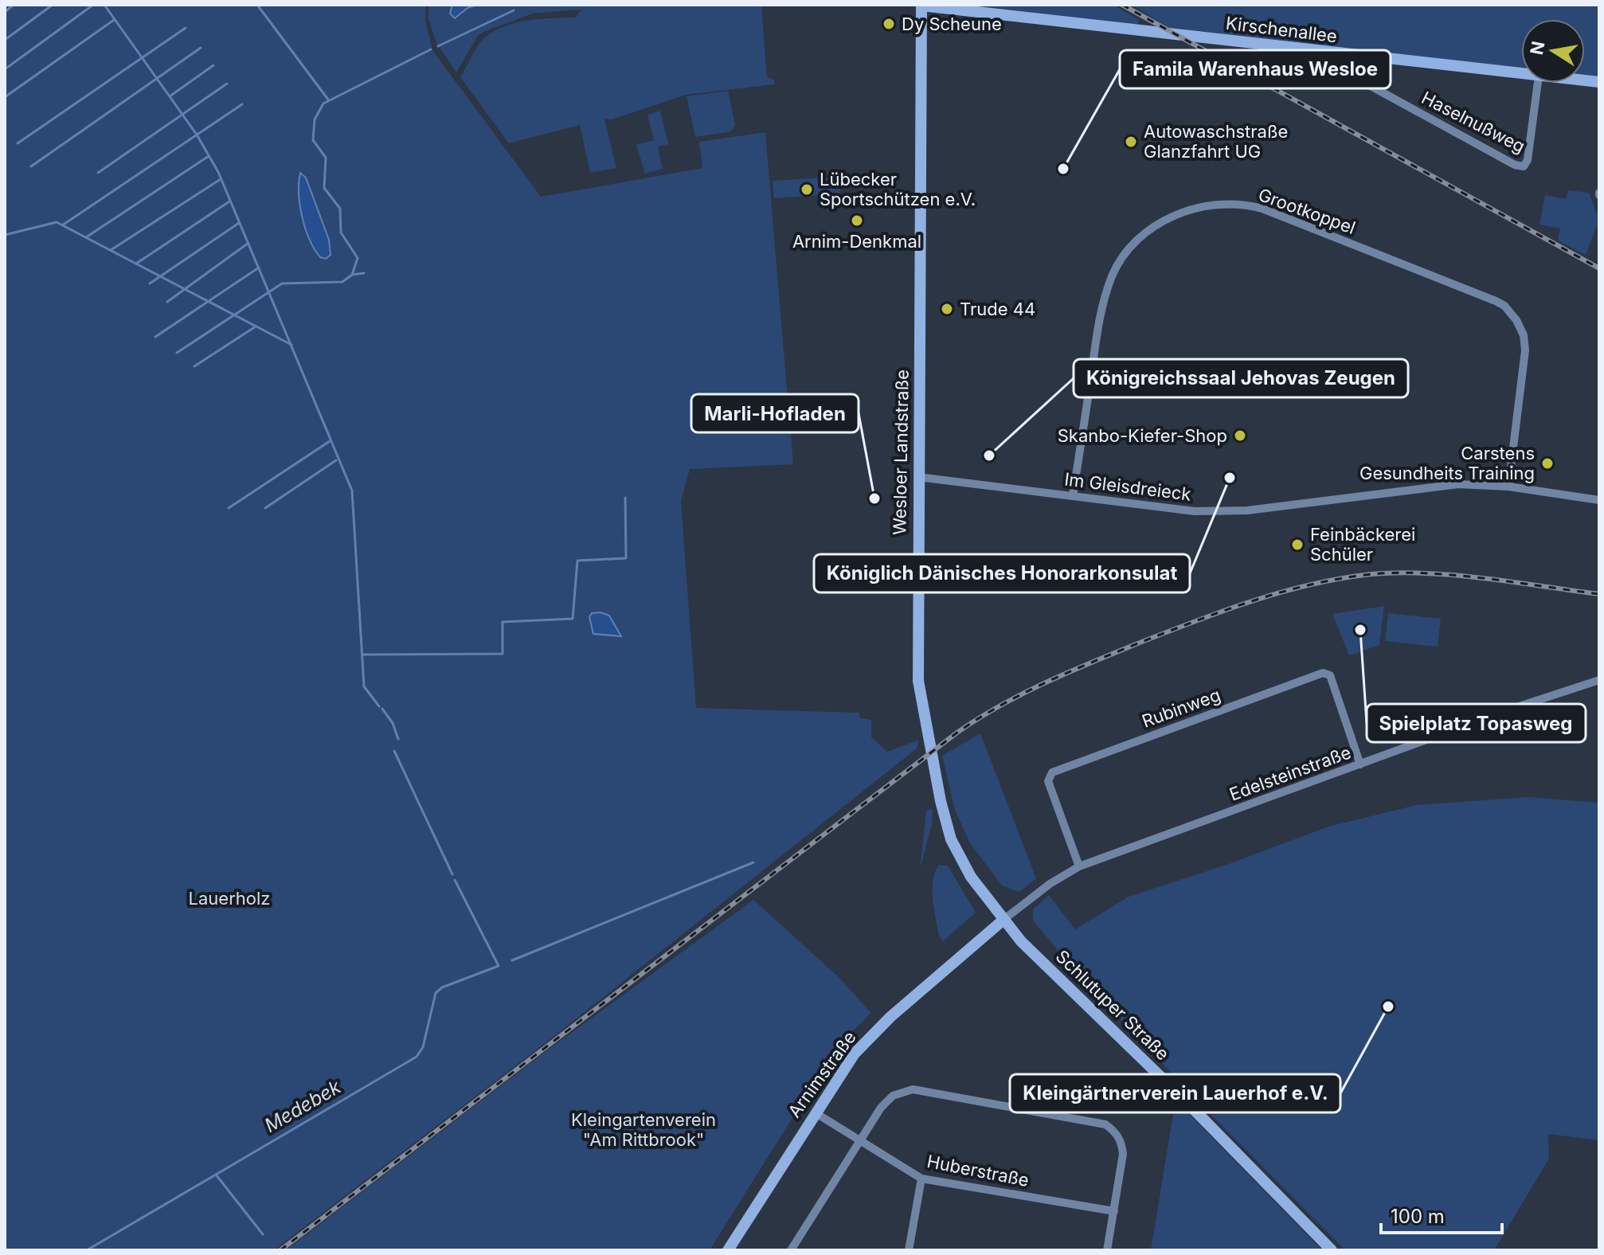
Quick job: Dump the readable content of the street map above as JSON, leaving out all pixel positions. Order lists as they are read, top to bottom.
{
  "streets": {
    "main road": [
      "Kirschenallee",
      "Wesloer Landstraße",
      "Schlutuper Straße",
      "Arnimstraße"
    ],
    "street": [
      "Haselnußweg",
      "Grootkoppel",
      "Im Gleisdreieck",
      "Rubinweg",
      "Edelsteinstraße",
      "Huberstraße"
    ]
  },
  "crossings": [
    ["Kirschenallee", "Haselnußweg"],
    ["Kirschenallee", "Wesloer Landstraße"],
    ["Grootkoppel", "Im Gleisdreieck"],
    ["Wesloer Landstraße", "Im Gleisdreieck"],
    ["Wesloer Landstraße", "Edelsteinstraße"],
    ["Wesloer Landstraße", "Schlutuper Straße"],
    ["Wesloer Landstraße", "Arnimstraße"],
    ["Rubinweg", "Edelsteinstraße"],
    ["Edelsteinstraße", "Schlutuper Straße"],
    ["Edelsteinstraße", "Arnimstraße"],
    ["Schlutuper Straße", "Arnimstraße"],
    ["Arnimstraße", "Huberstraße"]
  ],
  "water": ["Medebek"],
  "parks": ["Lauerholz", "Kleingartenverein \"Am Rittbrook\""],
  "places": [
    "Dy Scheune",
    "Autowaschstraße Glanzfahrt UG",
    "Famila Warenhaus Wesloe",
    "Lübecker Sportschützen e.V.",
    "Arnim-Denkmal",
    "Trude 44",
    "Skanbo-Kiefer-Shop",
    "Königreichssaal Jehovas Zeugen",
    "Carstens Gesundheits Training",
    "Königlich Dänisches Honorarkonsulat",
    "Marli-Hofladen",
    "Feinbäckerei Schüler",
    "Spielplatz Topasweg",
    "Kleingärtnerverein Lauerhof e.V."
  ],
  "scale_bar": "100 m",
  "north": "left"
}
